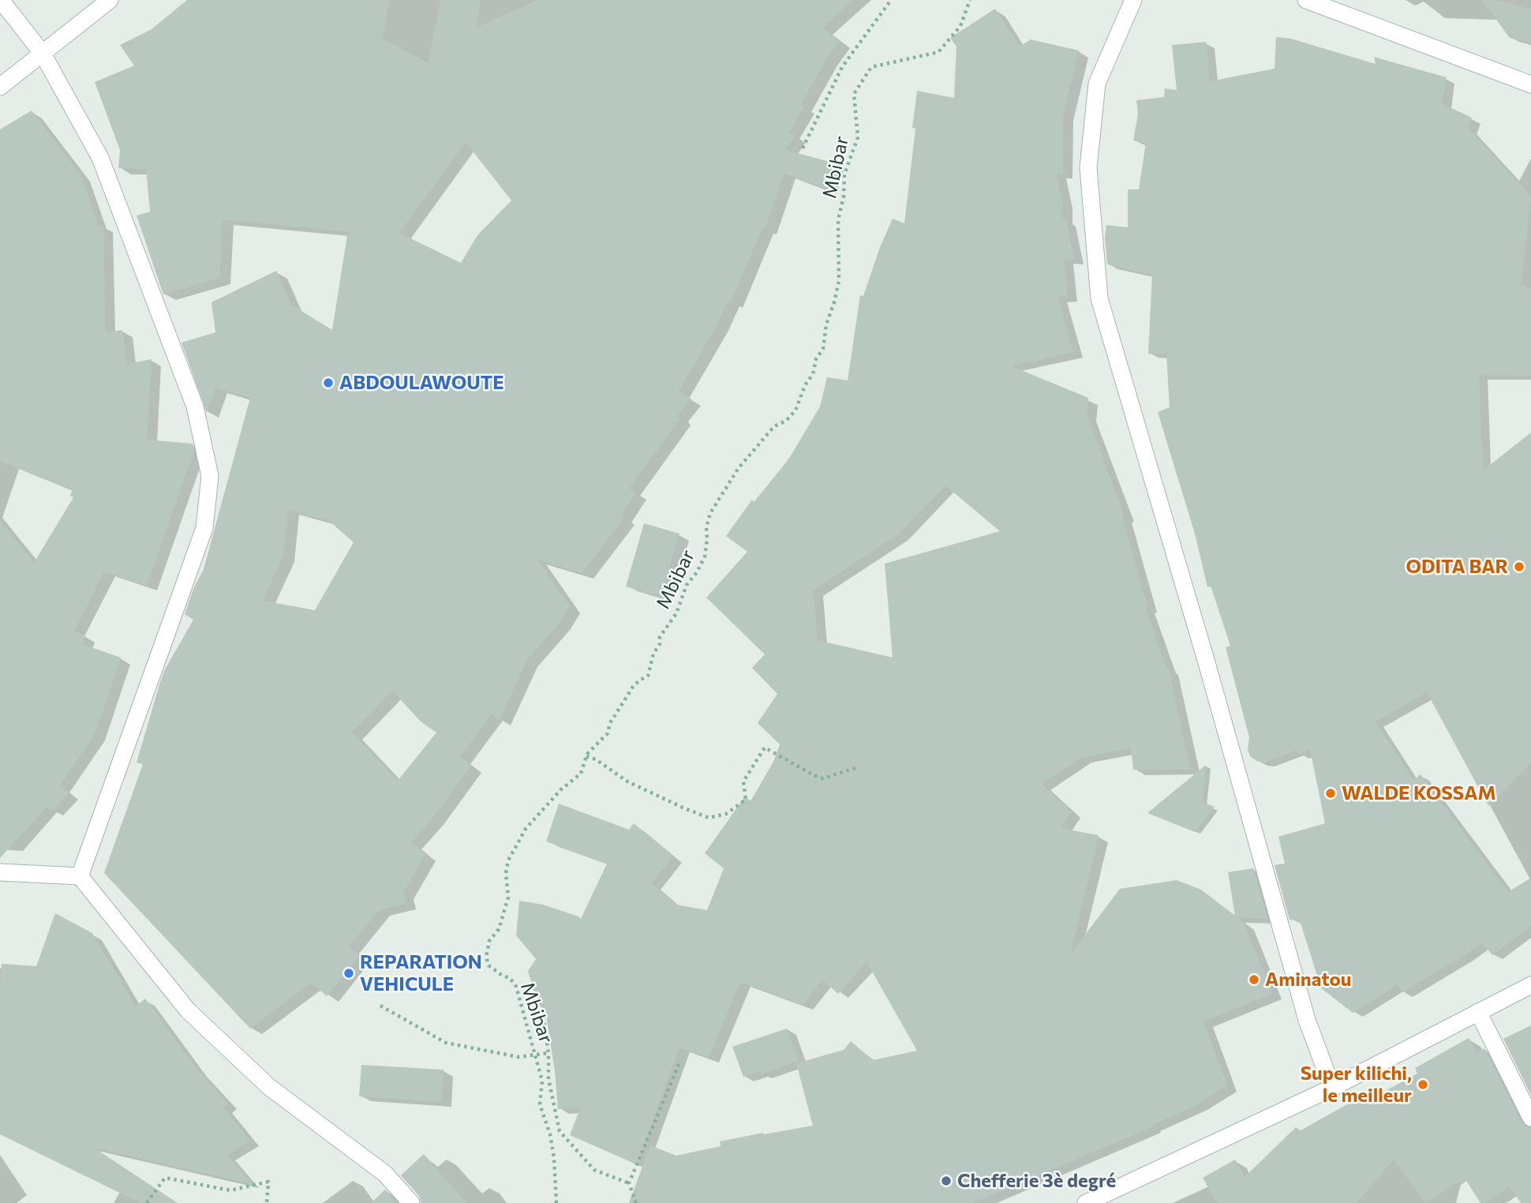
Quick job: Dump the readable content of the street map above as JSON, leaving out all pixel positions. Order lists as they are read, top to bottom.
{
  "streets": {
    "path": ["Mbibar"]
  },
  "places": [
    "ABDOULAWOUTE",
    "ODITA BAR",
    "WALDE KOSSAM",
    "REPARATION VEHICULE",
    "Aminatou",
    "Super kilichi, le meilleur",
    "Chefferie 3è degré"
  ]
}
